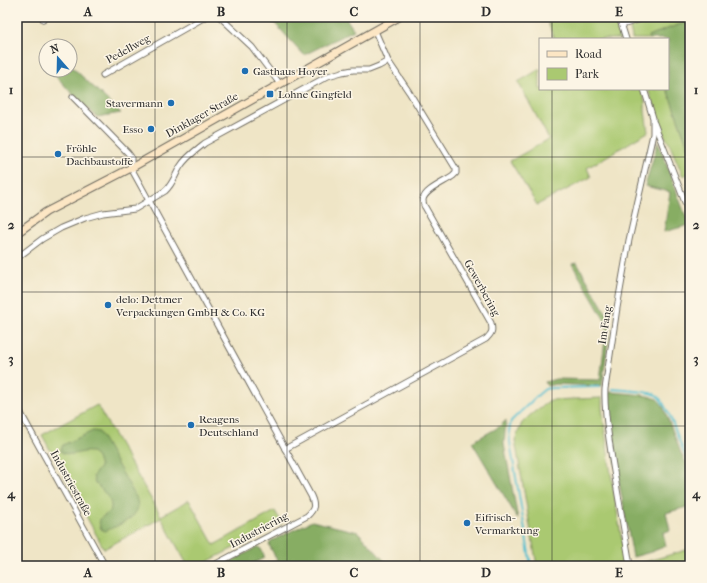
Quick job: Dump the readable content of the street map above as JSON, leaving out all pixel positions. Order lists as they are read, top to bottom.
{
  "streets": {
    "main road": ["Dinklager Straße"],
    "street": [
      "Pedellweg",
      "Gewerbering",
      "Im Fang",
      "Industriestraße",
      "Industriering"
    ]
  },
  "crossings": [
    ["Dinklager Straße", "Gewerbering"],
    ["Gewerbering", "Industriering"]
  ],
  "places": {
    "other": [
      "Gasthaus Hoyer",
      "Stavermann",
      "Esso",
      "Fröhle Dachbaustoffe",
      "delo: Dettmer Verpackungen GmbH & Co. KG",
      "Reagens Deutschland",
      "Eifrisch- Vermarktung"
    ],
    "transit": ["Lohne Gingfeld"]
  },
  "legend": ["Road", "Park"],
  "north": "top",
  "grid": {
    "columns": [
      "A",
      "B",
      "C",
      "D",
      "E"
    ],
    "rows": [
      "1",
      "2",
      "3",
      "4"
    ]
  }
}
